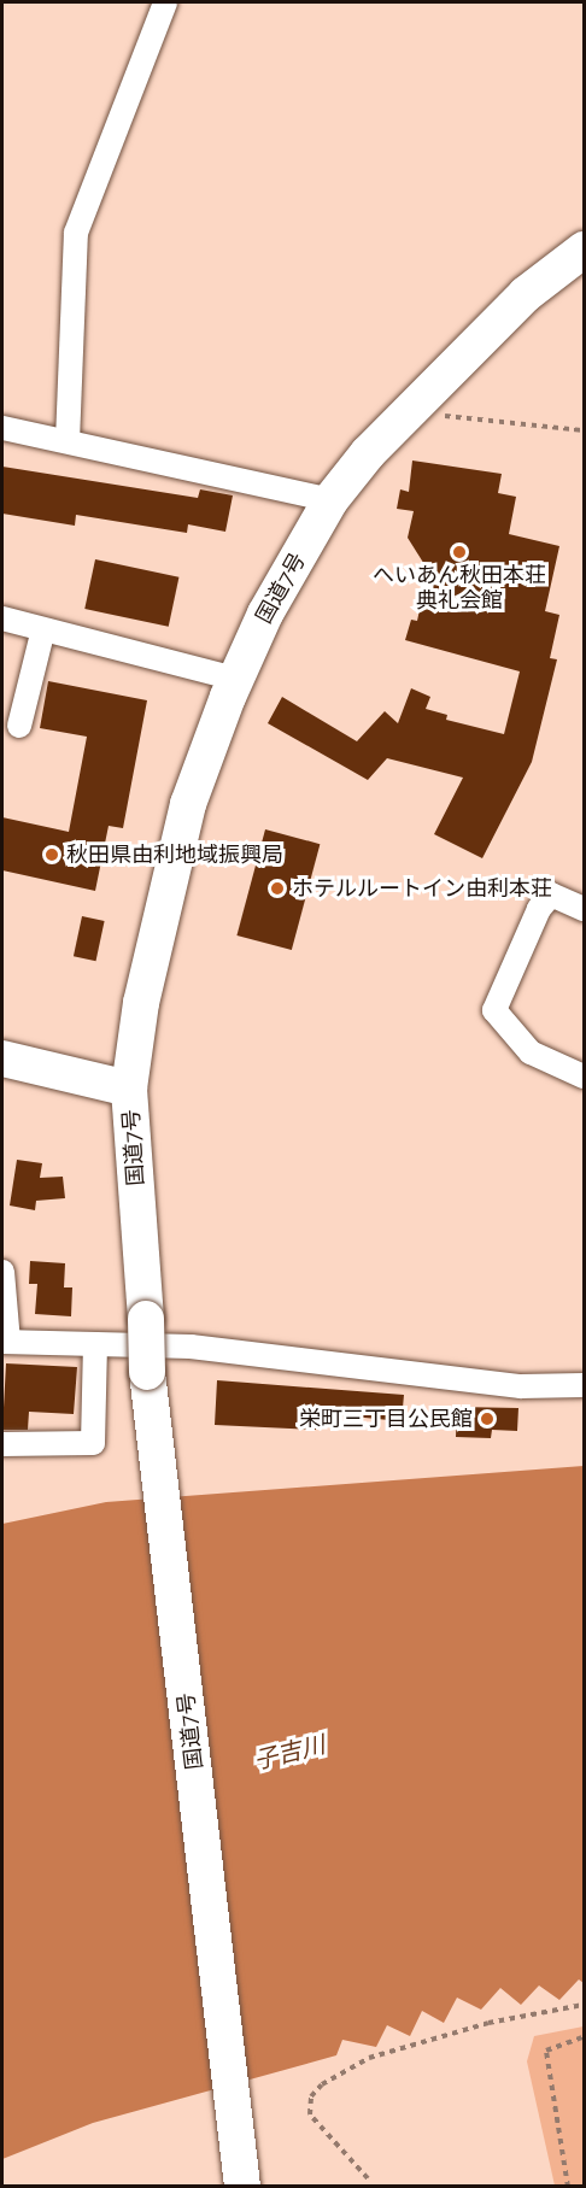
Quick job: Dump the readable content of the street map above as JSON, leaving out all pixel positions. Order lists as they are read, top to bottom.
{
  "streets": {
    "highway": ["国道7号"]
  },
  "water": ["子吉川"],
  "places": [
    "へいあん秋田本荘 典礼会館",
    "秋田県由利地域振興局",
    "ホテルルートイン由利本荘",
    "栄町三丁目公民館"
  ]
}
